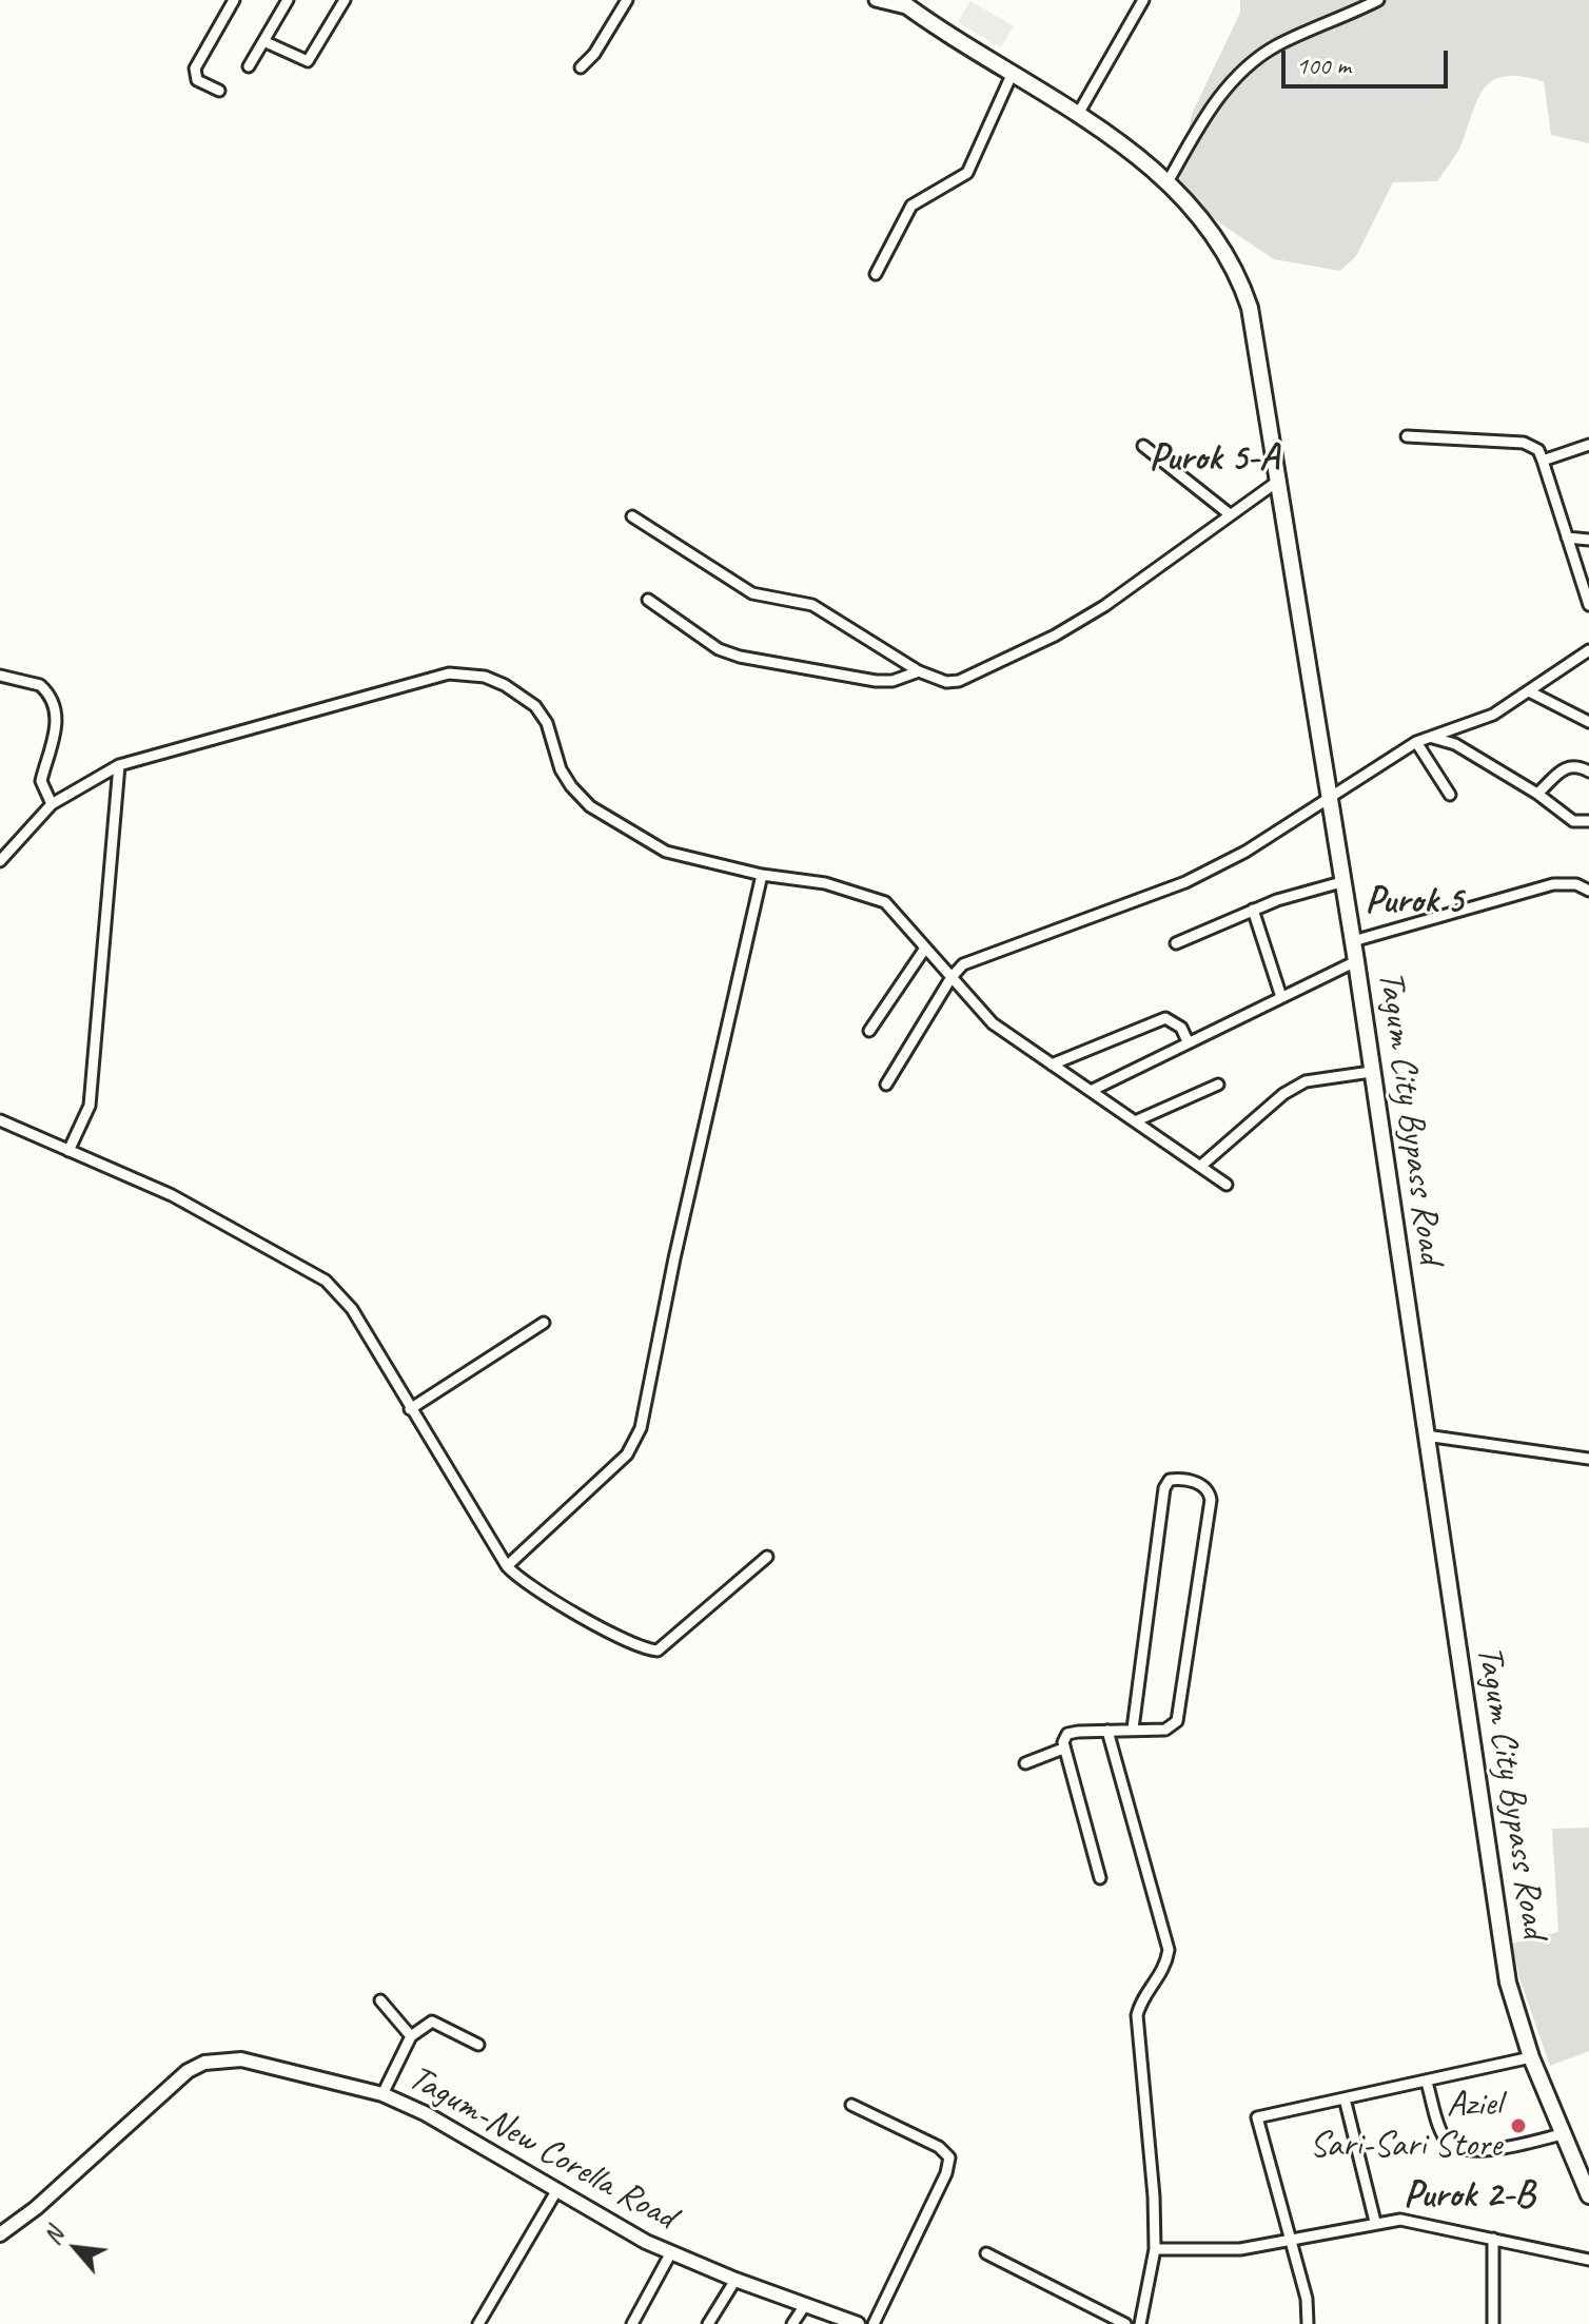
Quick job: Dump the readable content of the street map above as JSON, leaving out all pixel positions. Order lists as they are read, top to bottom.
{
  "streets": {
    "main road": ["Tagum City Bypass Road", "Tagum-New Corella Road"]
  },
  "districts": ["Purok 5-A", "Purok 5", "Purok 2-B"],
  "places": ["Aziel Sari-Sari Store"],
  "scale_bar": "100 m",
  "north": "top left"
}
